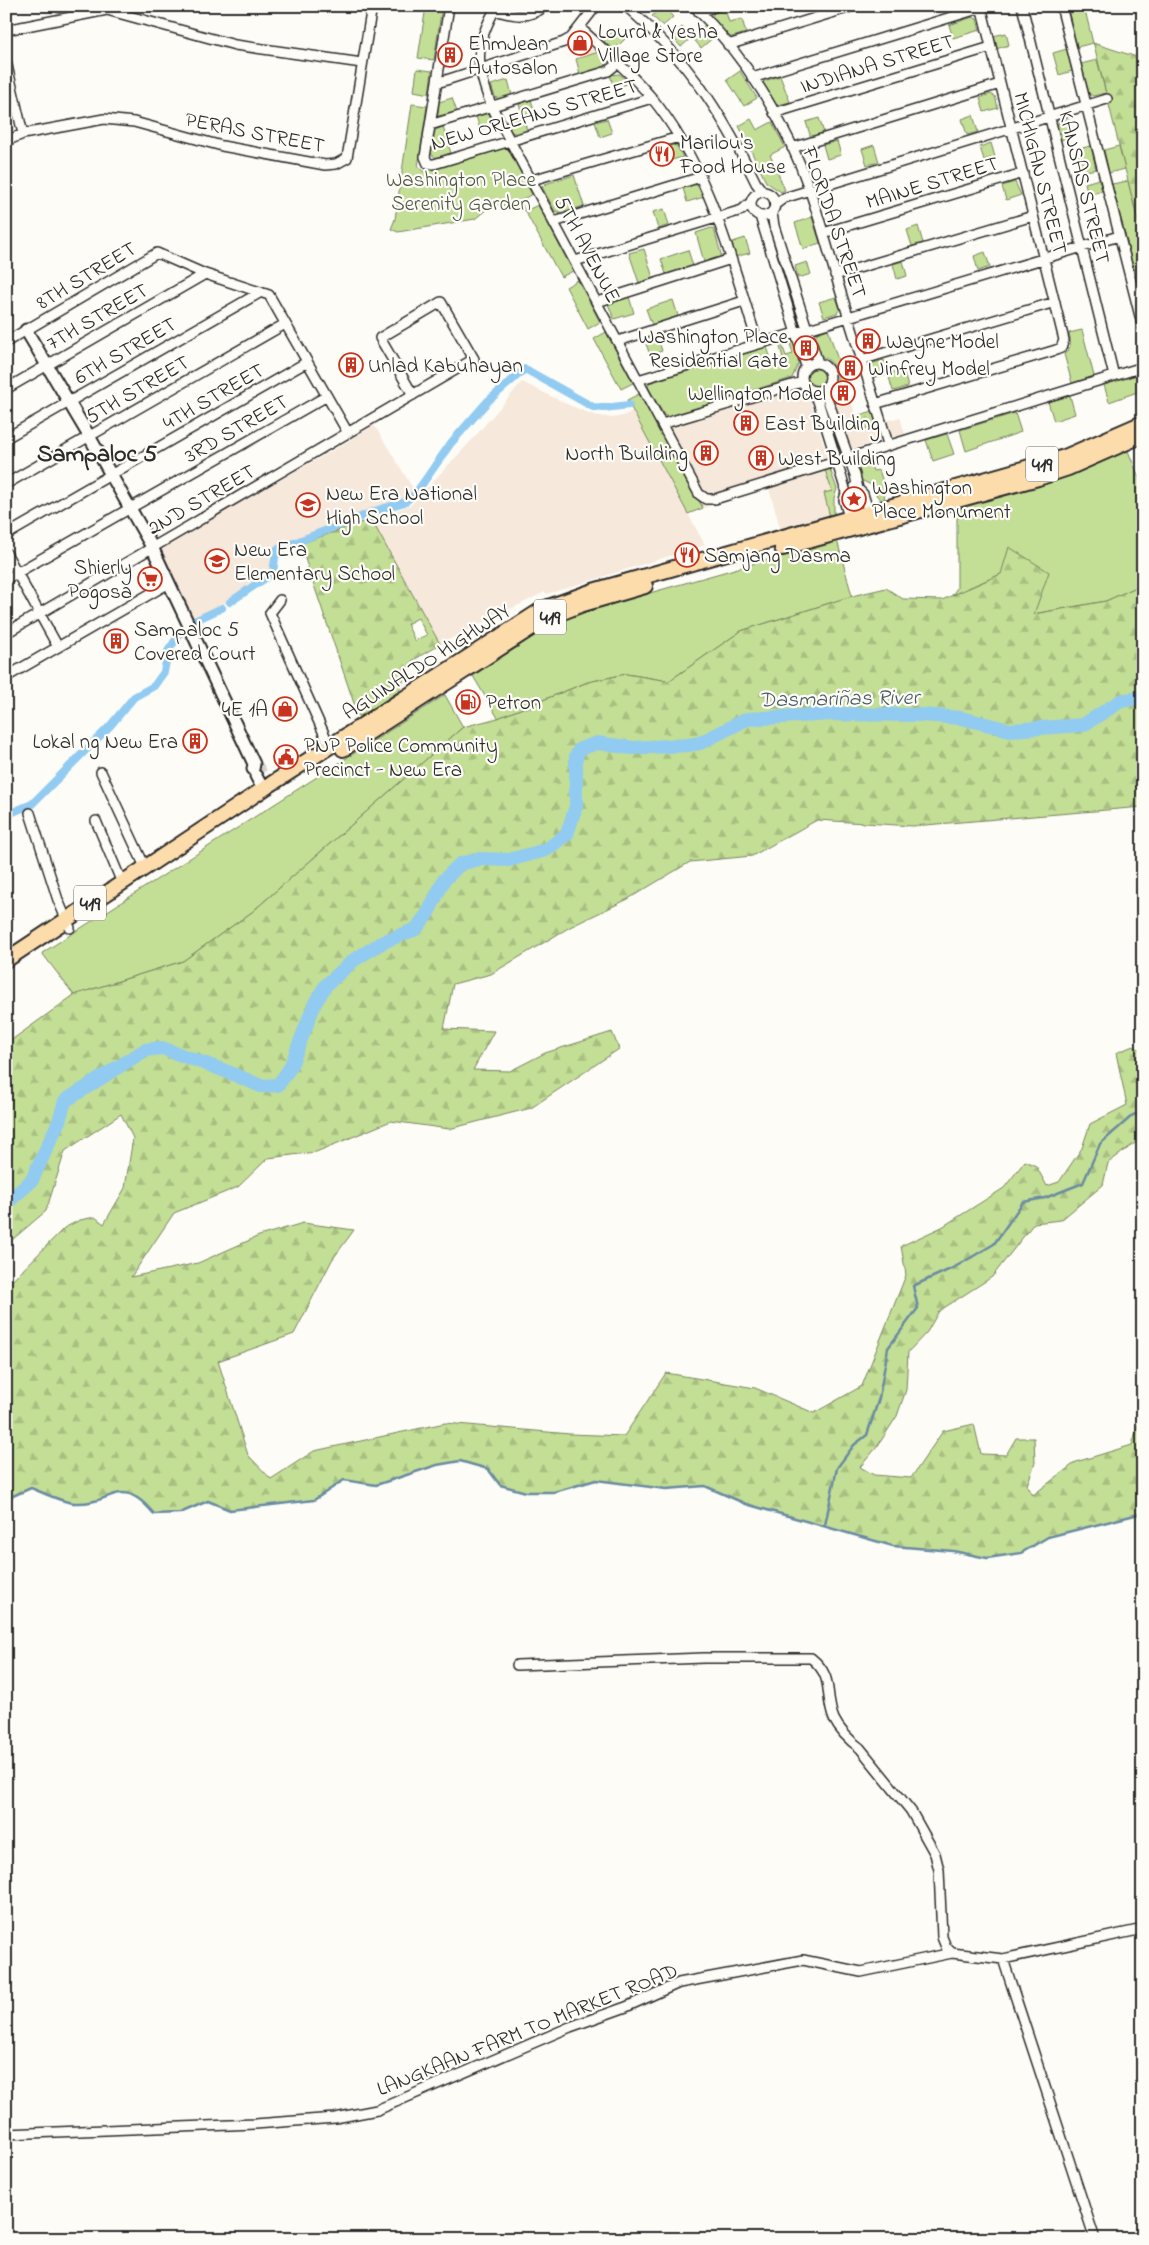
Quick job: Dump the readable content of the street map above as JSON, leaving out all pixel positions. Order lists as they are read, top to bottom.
{
  "streets": {
    "main road": ["419", "AGUINALDO HIGHWAY"],
    "street": [
      "INDIANA STREET",
      "NEW ORLEANS STREET",
      "PERAS STREET",
      "MICHIGAN STREET",
      "MAINE STREET",
      "KANSAS STREET",
      "FLORIDA STREET",
      "5TH AVENUE",
      "8TH STREET",
      "7TH STREET",
      "6TH STREET",
      "5TH STREET",
      "4TH STREET",
      "3RD STREET",
      "2ND STREET",
      "LANGKAAN FARM TO MARKET ROAD"
    ]
  },
  "crossings": [
    ["INDIANA STREET", "MICHIGAN STREET"],
    ["INDIANA STREET", "FLORIDA STREET"],
    ["NEW ORLEANS STREET", "5TH AVENUE"],
    ["MICHIGAN STREET", "MAINE STREET"],
    ["MICHIGAN STREET", "FLORIDA STREET"],
    ["MAINE STREET", "FLORIDA STREET"],
    ["8TH STREET", "7TH STREET"]
  ],
  "districts": ["Sampaloc 5"],
  "water": ["Dasmariñas River"],
  "parks": ["Washington Place Serenity Garden"],
  "places": {
    "shop": ["Lourd & Yesha Village Store", "4E 1A"],
    "building": [
      "EhmJean Autosalon",
      "Wayne Model",
      "Washington Place Residential Gate",
      "Unlad Kabuhayan",
      "Winfrey Model",
      "Wellington Model",
      "East Building",
      "North Building",
      "West Building",
      "Sampaloc 5 Covered Court",
      "Lokal ng New Era"
    ],
    "restaurant": ["Marilou's Food House", "Samjang Dasma"],
    "place": ["Washington Place Monument"],
    "school or university": ["New Era National High School", "New Era Elementary School"],
    "supermarket": ["Shierly Pogosa"],
    "fuel station": ["Petron"],
    "public building": ["PNP Police Community Precinct - New Era"]
  }
}
